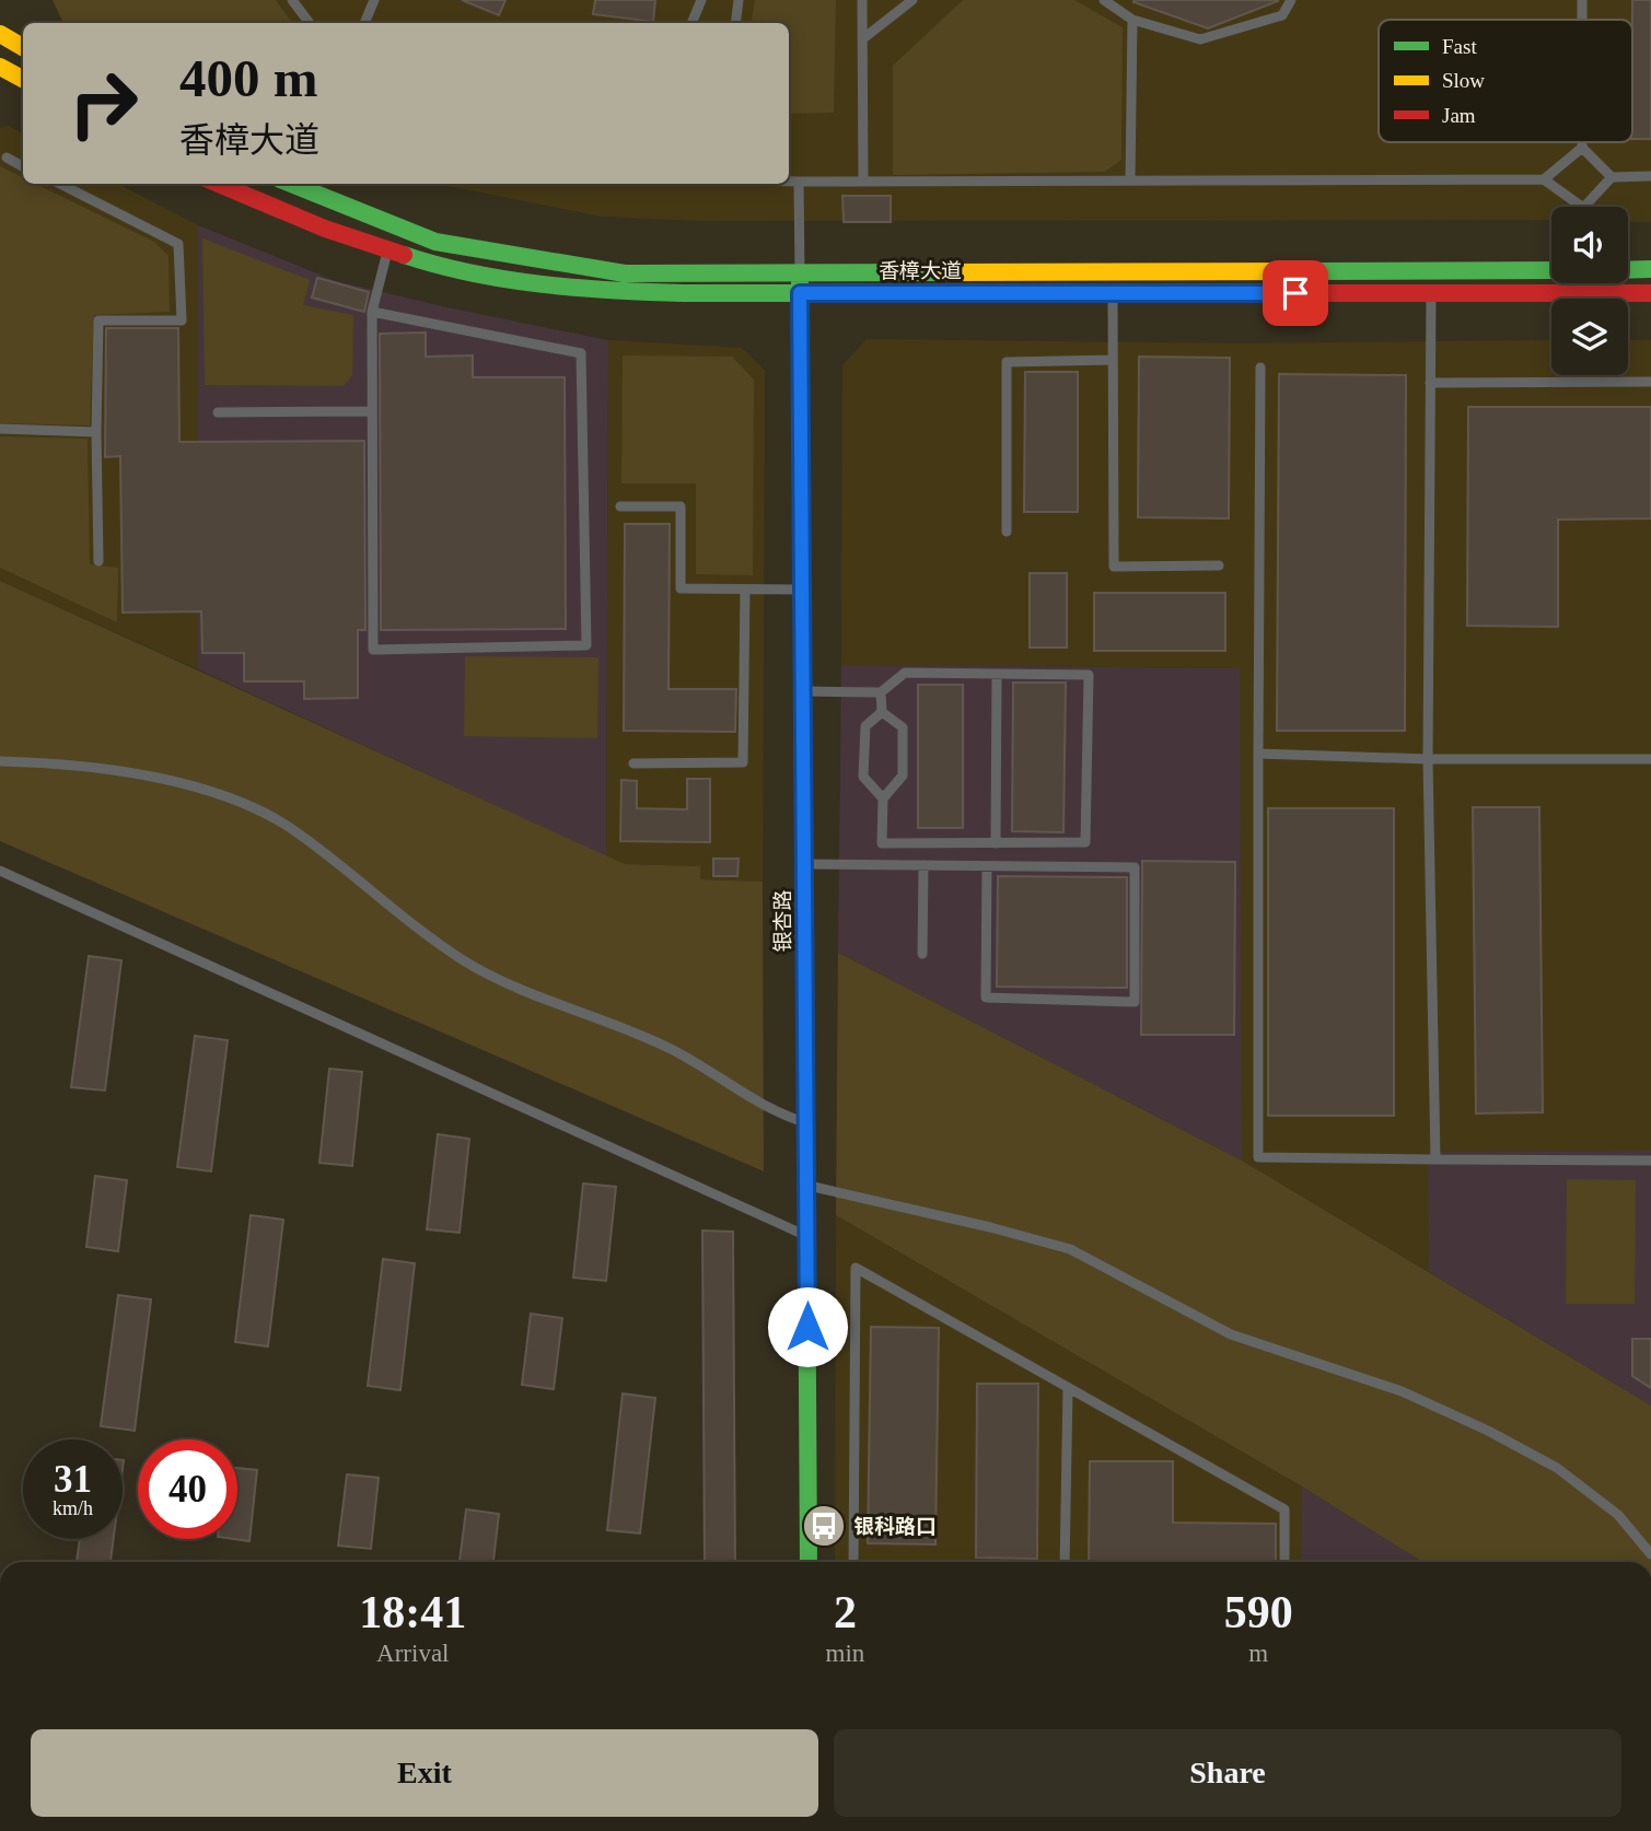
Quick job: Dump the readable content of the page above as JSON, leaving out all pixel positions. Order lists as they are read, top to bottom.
{
  "streets": {
    "main road": ["香樟大道", "银杏路"]
  },
  "crossings": [
    ["香樟大道", "银杏路"]
  ],
  "places": {
    "bus stop": ["银科路口"]
  },
  "legend": ["Fast", "Slow", "Jam"],
  "page": {
    "turn": ["400 m", "香樟大道"],
    "speed": "31 km/h",
    "limit": "40",
    "eta": [
      "18:41",
      "Arrival",
      "2",
      "min",
      "590",
      "m"
    ],
    "buttons": ["Exit", "Share"]
  }
}
